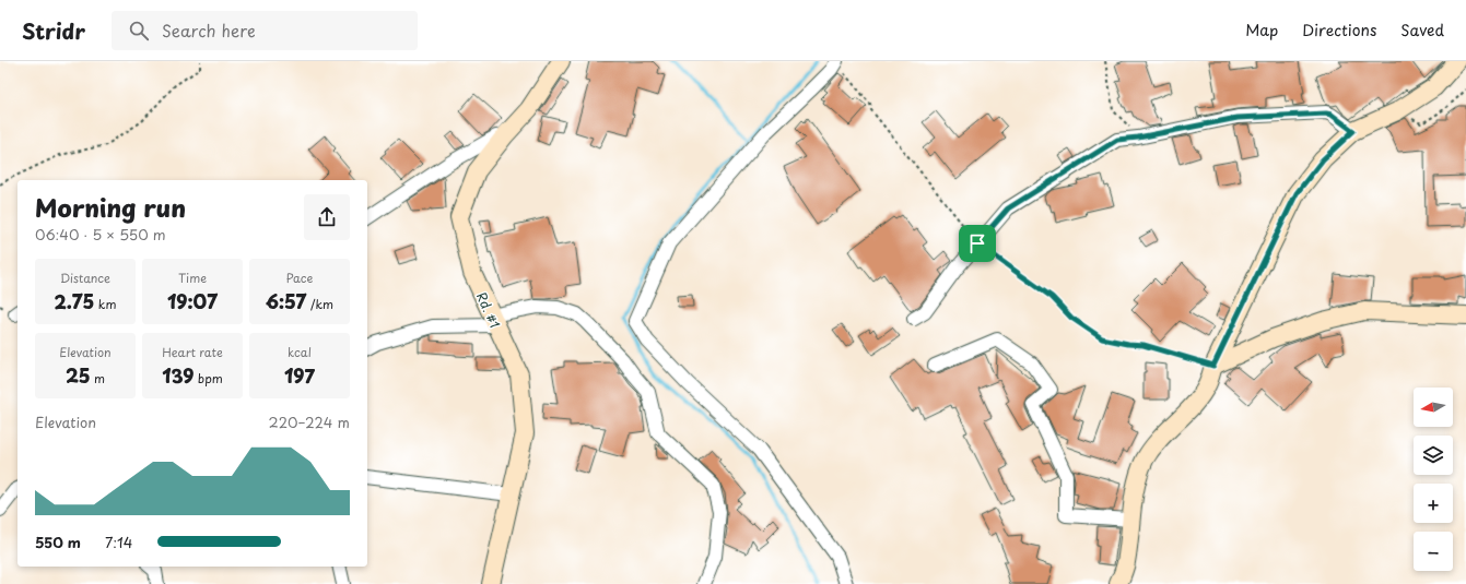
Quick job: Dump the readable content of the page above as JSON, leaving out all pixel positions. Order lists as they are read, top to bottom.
{
  "streets": {
    "street": ["Rd. #1"]
  },
  "north": "left",
  "page": {
    "header": "Stridr",
    "search": "Search here",
    "nav": ["Map", "Directions", "Saved"],
    "heading": ["Morning run", "06:40 · 5 × 550 m"],
    "stats": [
      ["Distance", "2.75 km"],
      ["Time", "19:07"],
      ["Pace", "6:57 /km"],
      ["Elevation", "25 m"],
      ["Heart rate", "139 bpm"],
      ["kcal", "197"]
    ],
    "map_buttons": ["+", "−"],
    "chart": ["Elevation", "220–224 m"],
    "list": [
      {
        "name": "550 m",
        "note": "7:14"
      }
    ]
  }
}
